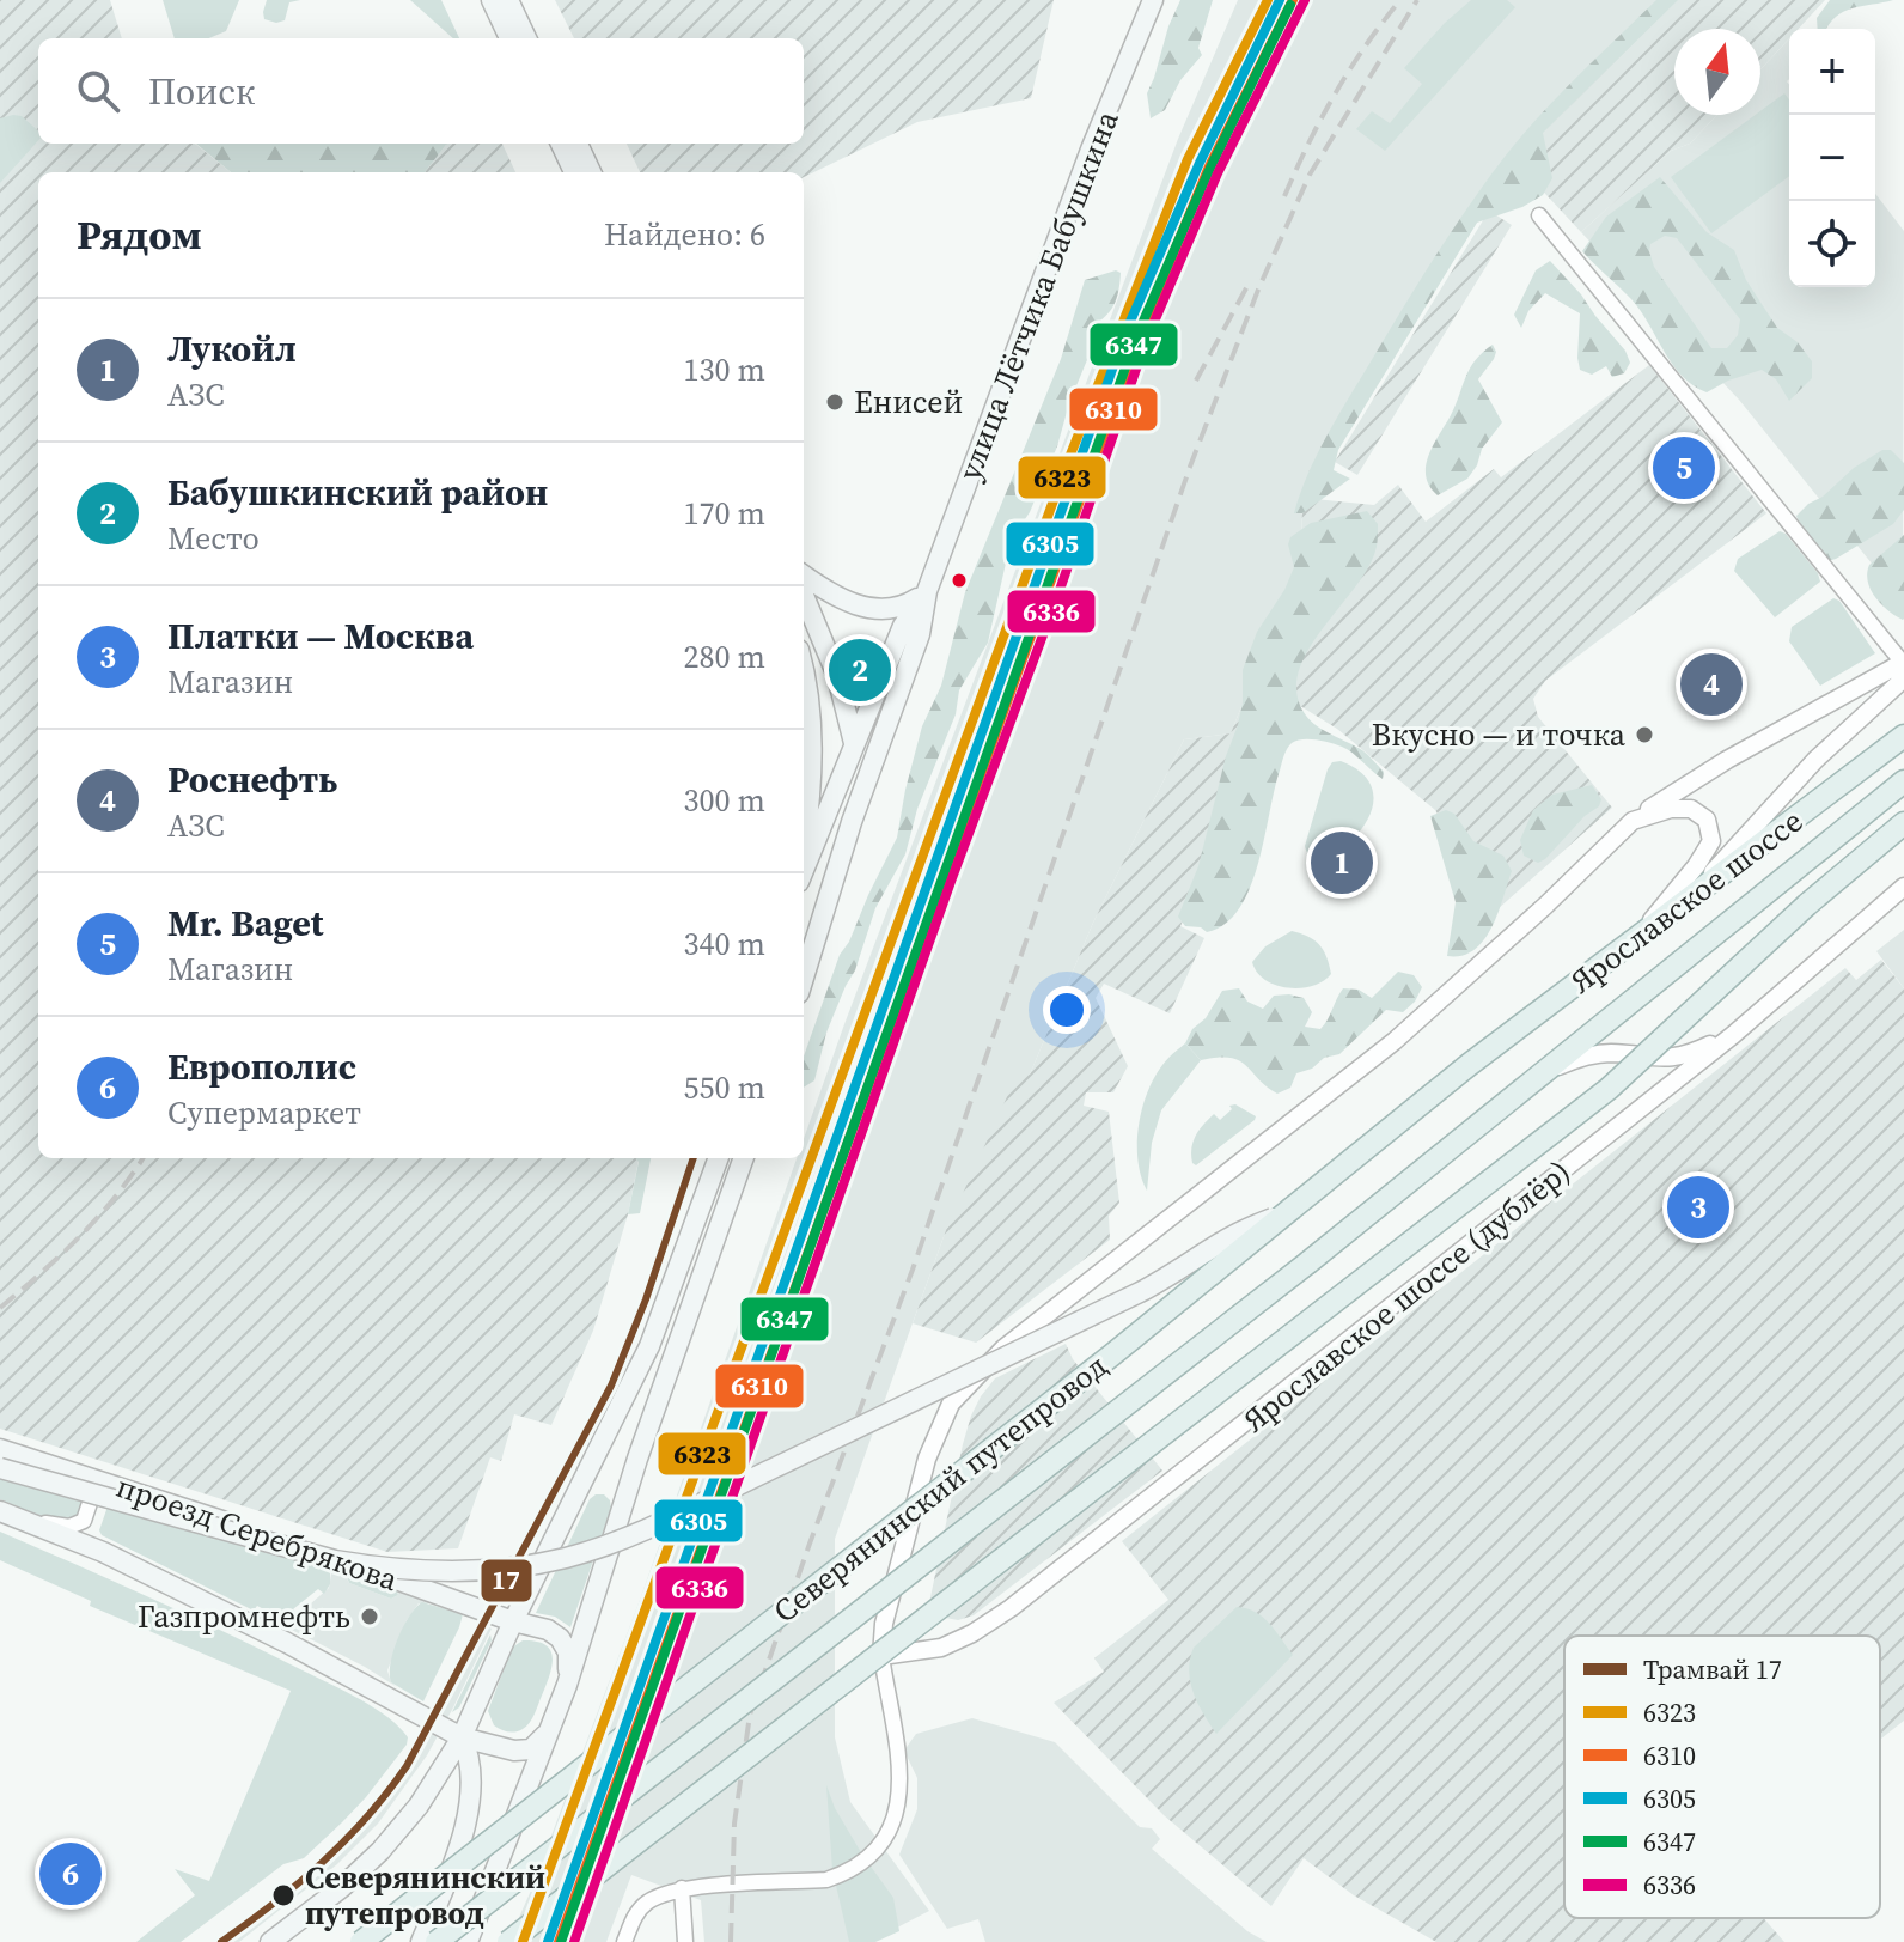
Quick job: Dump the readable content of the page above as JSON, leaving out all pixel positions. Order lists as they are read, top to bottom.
{
  "streets": {
    "main road": [
      "улица Лётчика Бабушкина",
      "Ярославское шоссе",
      "Северянинский путепровод",
      "проезд Серебрякова"
    ],
    "street": ["Ярославское шоссе (дублёр)"]
  },
  "crossings": [
    ["Ярославское шоссе", "Северянинский путепровод"]
  ],
  "places": [
    "Енисей",
    "Вкусно — и точка",
    "Газпромнефть",
    "Северянинский путепровод"
  ],
  "lines": [
    "transit line 6323",
    "transit line 6310",
    "transit line 6305",
    "transit line 6336",
    "transit line 6347",
    "tram line 17"
  ],
  "legend": [
    "Трамвай 17",
    "6323",
    "6310",
    "6305",
    "6347",
    "6336"
  ],
  "north": "top",
  "page": {
    "map_buttons": ["+", "−"],
    "search": "Поиск",
    "heading": ["Рядом", "Найдено: 6"],
    "list": [
      {
        "mark": "1",
        "name": "Лукойл",
        "note": "АЗС",
        "value": "130 m"
      },
      {
        "mark": "2",
        "name": "Бабушкинский район",
        "note": "Место",
        "value": "170 m"
      },
      {
        "mark": "3",
        "name": "Платки — Москва",
        "note": "Магазин",
        "value": "280 m"
      },
      {
        "mark": "4",
        "name": "Роснефть",
        "note": "АЗС",
        "value": "300 m"
      },
      {
        "mark": "5",
        "name": "Mr. Baget",
        "note": "Магазин",
        "value": "340 m"
      },
      {
        "mark": "6",
        "name": "Европолис",
        "note": "Супермаркет",
        "value": "550 m"
      }
    ],
    "pins": [
      "5",
      "2",
      "4",
      "1",
      "3",
      "6"
    ]
  }
}
